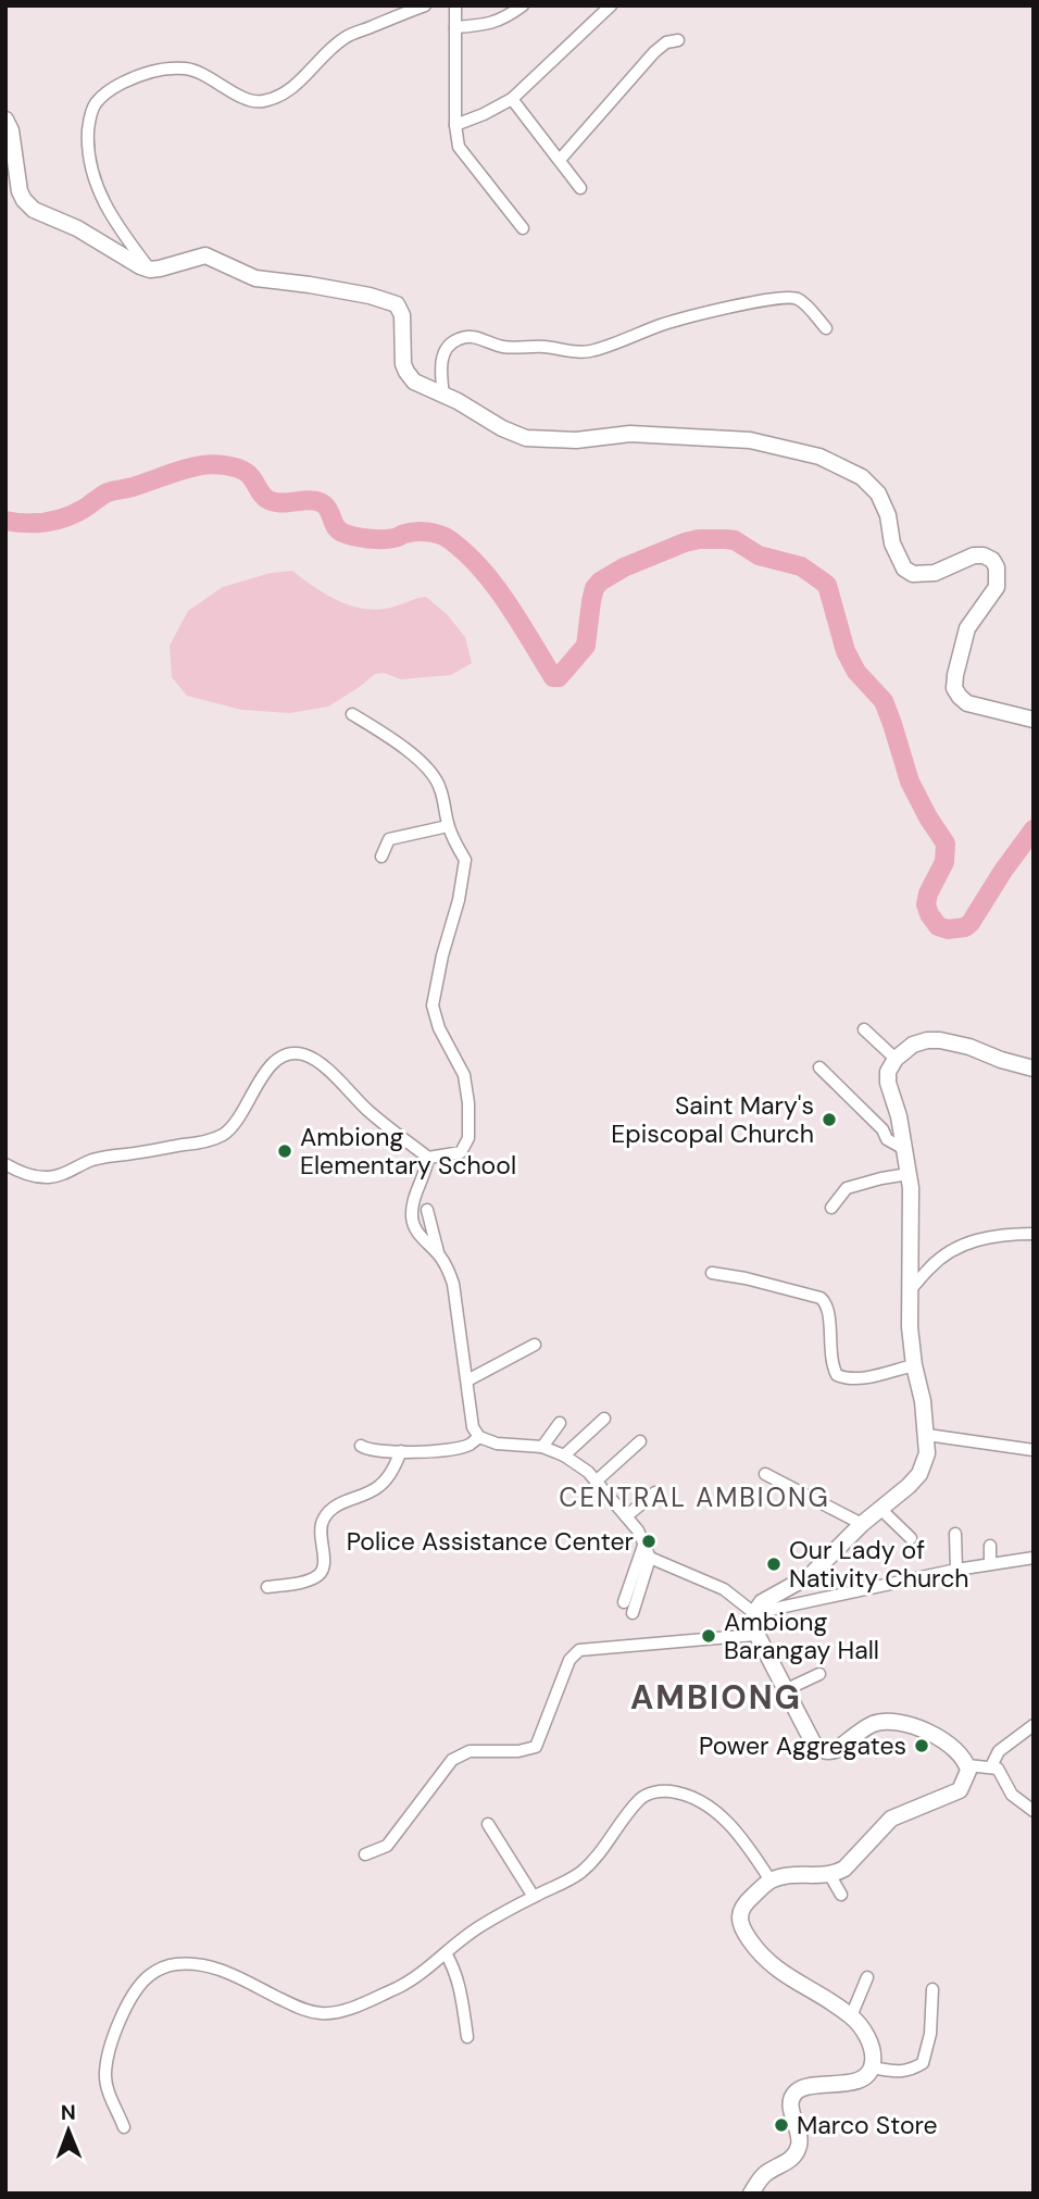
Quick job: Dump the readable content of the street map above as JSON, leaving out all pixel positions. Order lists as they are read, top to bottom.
{
  "districts": ["CENTRAL AMBIONG", "AMBIONG"],
  "places": [
    "Saint Mary's Episcopal Church",
    "Ambiong Elementary School",
    "Police Assistance Center",
    "Our Lady of Nativity Church",
    "Ambiong Barangay Hall",
    "Power Aggregates",
    "Marco Store"
  ],
  "north": "top"
}
